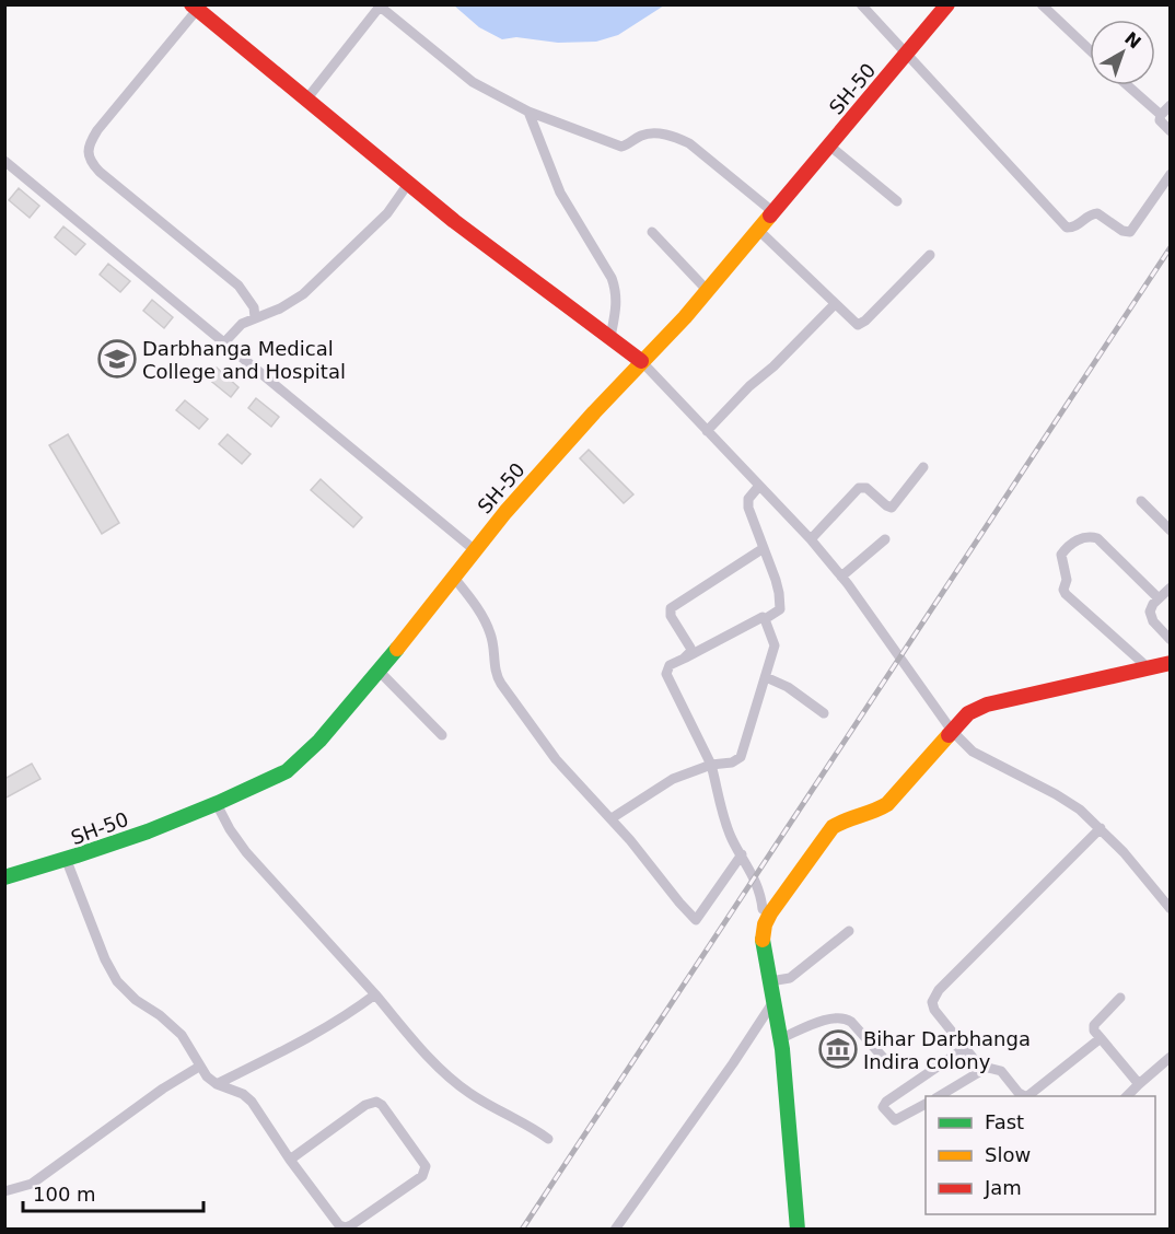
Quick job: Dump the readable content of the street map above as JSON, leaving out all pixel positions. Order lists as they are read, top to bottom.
{
  "streets": {
    "street": ["SH-50"]
  },
  "places": {
    "school or university": ["Darbhanga Medical College and Hospital"],
    "museum": ["Bihar Darbhanga Indira colony"]
  },
  "legend": ["Fast", "Slow", "Jam"],
  "scale_bar": "100 m",
  "north": "top right"
}
